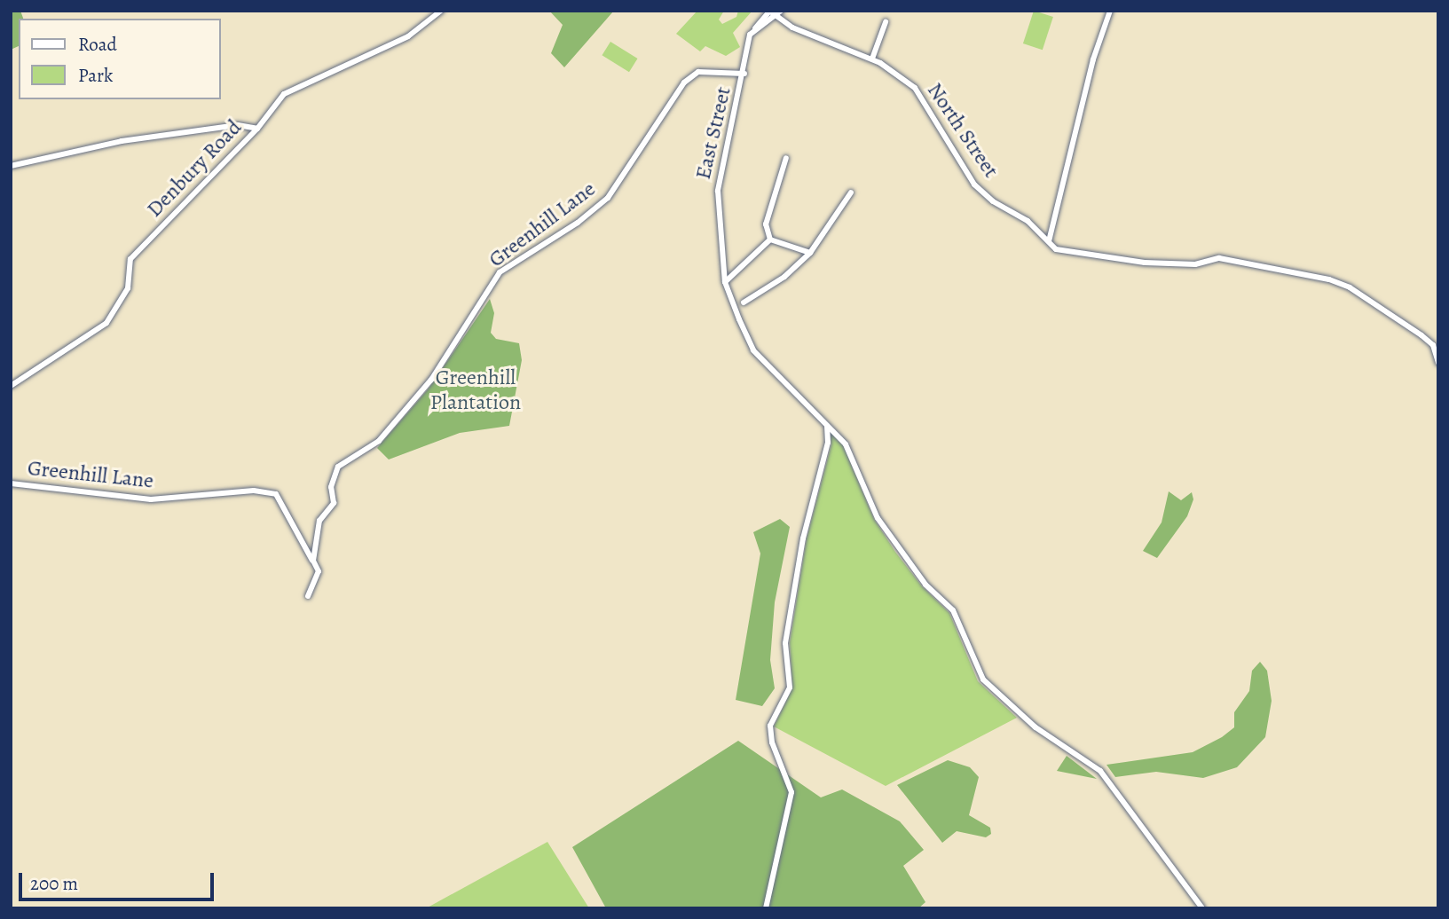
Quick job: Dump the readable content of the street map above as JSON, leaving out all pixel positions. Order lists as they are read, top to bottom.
{
  "streets": {
    "street": [
      "North Street",
      "East Street",
      "Denbury Road",
      "Greenhill Lane"
    ]
  },
  "crossings": [
    ["East Street", "Greenhill Lane"]
  ],
  "parks": ["Greenhill Plantation"],
  "legend": ["Road", "Park"],
  "scale_bar": "200 m"
}
